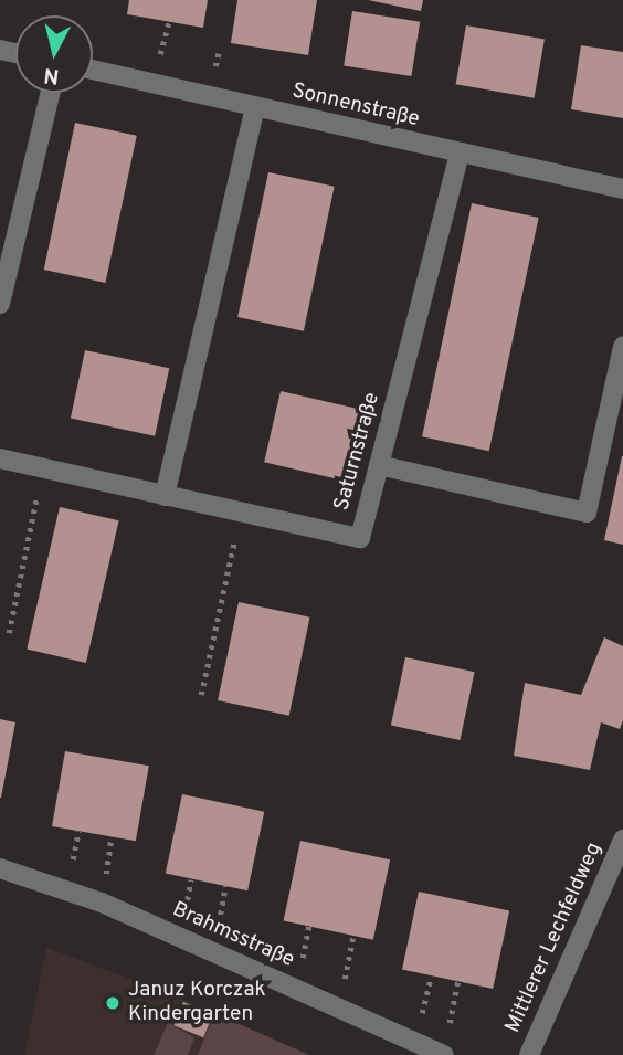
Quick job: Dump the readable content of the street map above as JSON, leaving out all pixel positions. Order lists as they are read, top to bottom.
{
  "streets": {
    "street": [
      "Sonnenstraße",
      "Saturnstraße",
      "Brahmsstraße",
      "Mittlerer Lechfeldweg"
    ]
  },
  "crossings": [
    ["Sonnenstraße", "Saturnstraße"]
  ],
  "places": ["Januz Korczak Kindergarten"],
  "north": "bottom"
}
